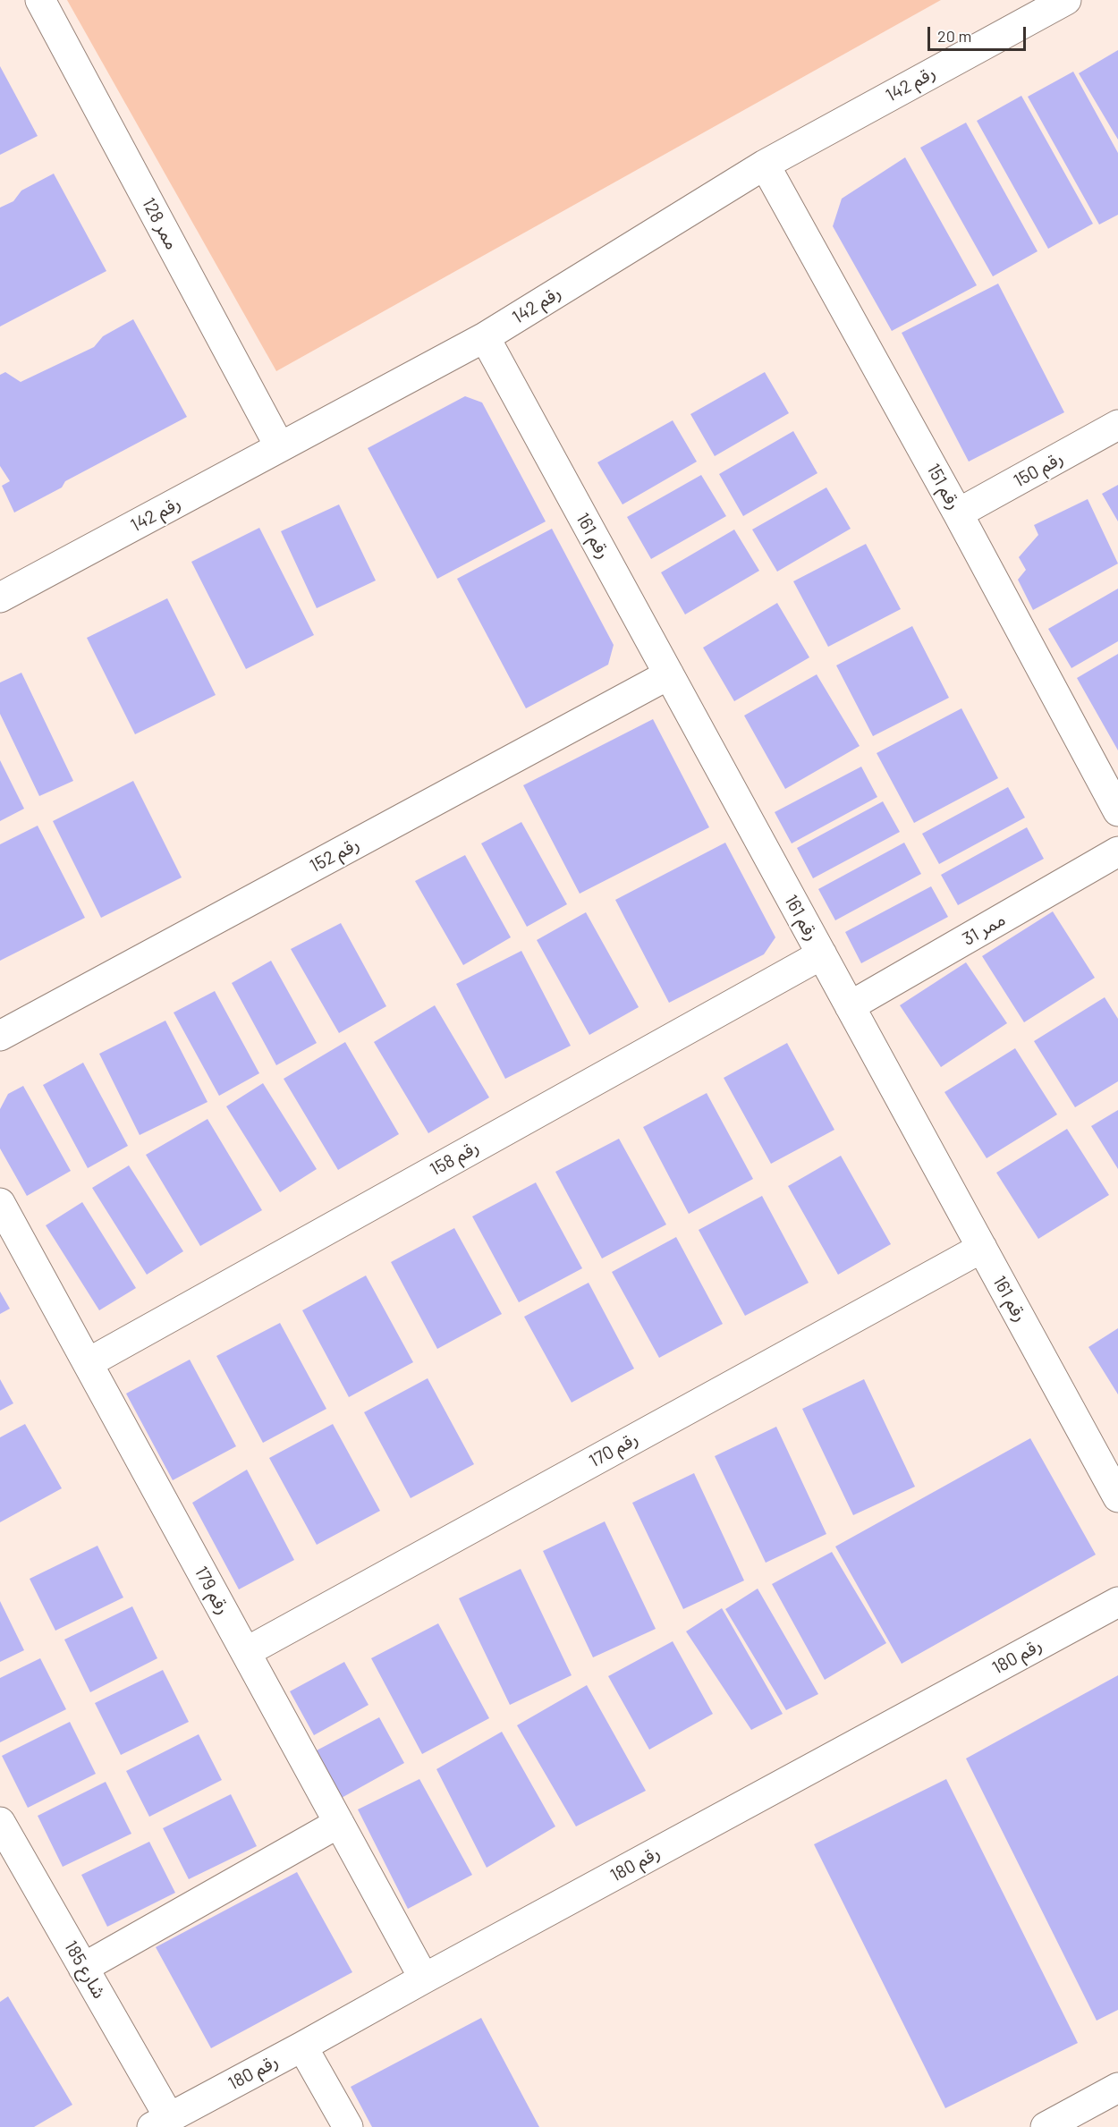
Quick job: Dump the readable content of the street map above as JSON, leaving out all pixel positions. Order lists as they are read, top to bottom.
{
  "streets": {
    "street": [
      "رقم 142",
      "ممر 128",
      "رقم 150",
      "رقم 151",
      "رقم 161",
      "رقم 152",
      "ممر 31",
      "رقم 158",
      "رقم 170",
      "رقم 179",
      "رقم 180",
      "شارع 185"
    ]
  },
  "crossings": [
    ["رقم 142", "ممر 128"],
    ["رقم 142", "رقم 151"],
    ["رقم 142", "رقم 161"],
    ["رقم 150", "رقم 151"],
    ["رقم 161", "رقم 152"],
    ["رقم 161", "ممر 31"],
    ["رقم 161", "رقم 158"],
    ["رقم 161", "رقم 170"],
    ["رقم 158", "رقم 179"],
    ["رقم 170", "رقم 179"],
    ["رقم 179", "رقم 180"],
    ["رقم 180", "شارع 185"]
  ],
  "scale_bar": "20 m"
}
